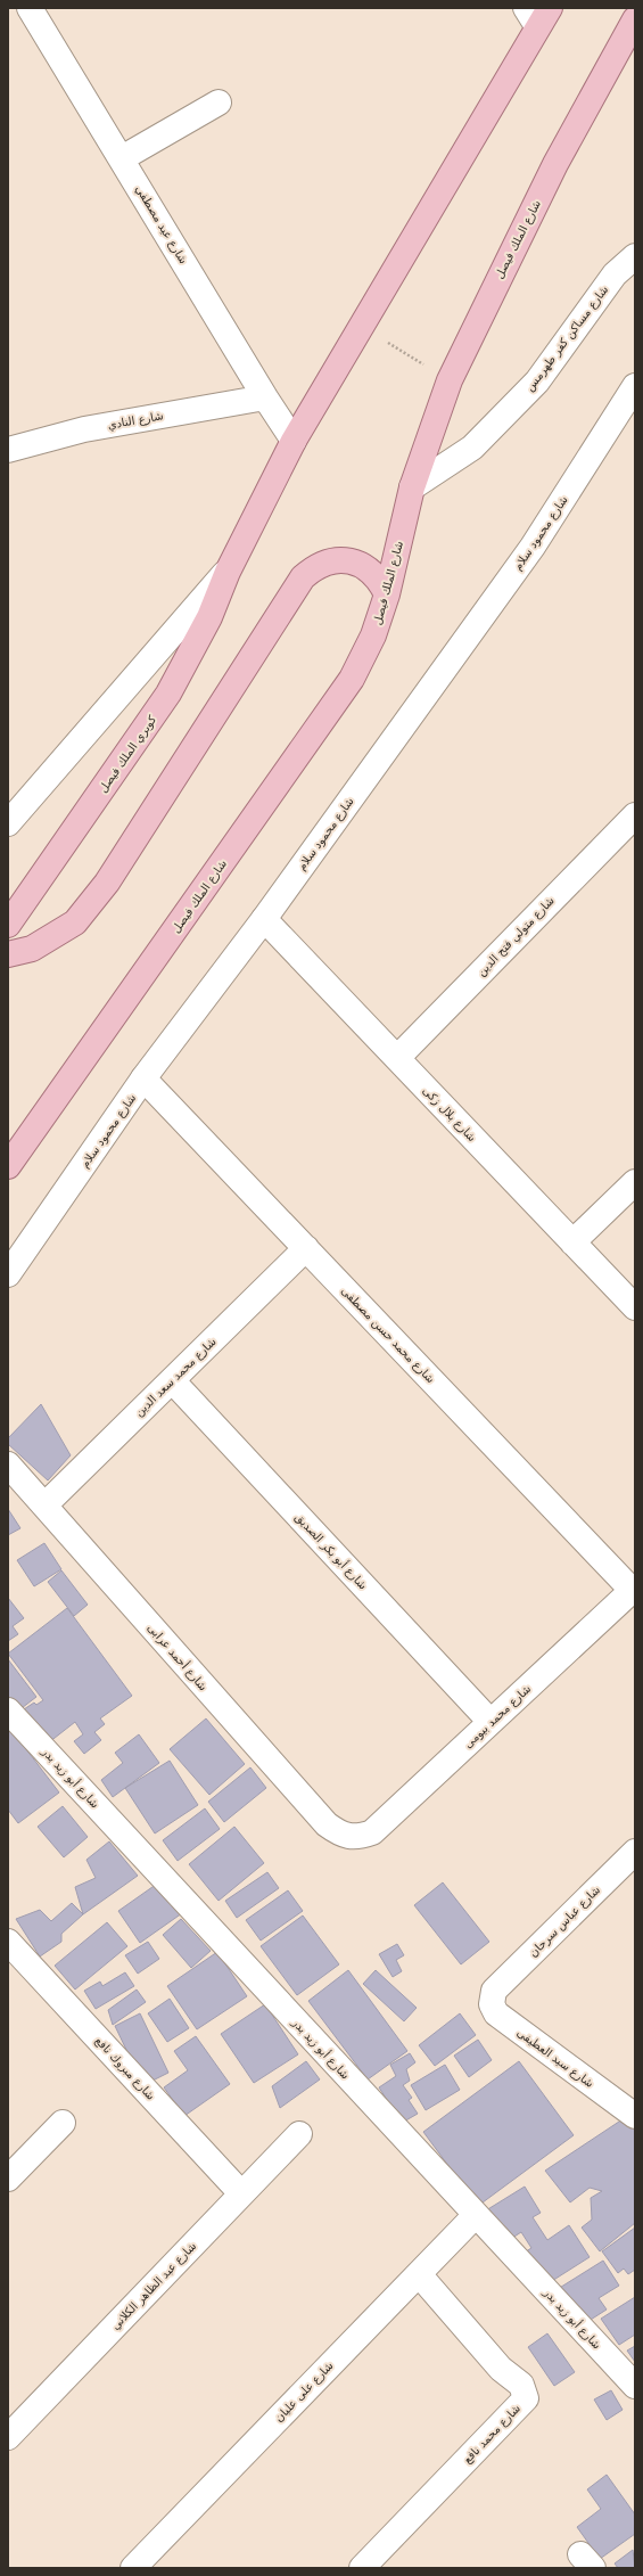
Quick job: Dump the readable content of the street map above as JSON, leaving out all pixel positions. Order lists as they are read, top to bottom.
{
  "streets": {
    "main road": ["شارع الملك فيصل", "كوبري الملك فيصل"],
    "street": [
      "شارع عيد مصطفي",
      "شارع مساكن كفر طهرمس",
      "شارع النادي",
      "شارع محمود سلام",
      "شارع متولي فتح الدين",
      "شارع بلال زكى",
      "شارع محمد حسن مصطفى",
      "شارع محمد سعد الدين",
      "شارع أبو بكر الصديق",
      "شارع أحمد عرابى",
      "شارع محمد بيومى",
      "شارع أبو زيد بدر",
      "شارع عباس سرحان",
      "شارع سيد العطيفى",
      "شارع مبروك نافع",
      "شارع عبد الظاهر الكلاني",
      "شارع على عليان",
      "شارع محمد نافع"
    ]
  },
  "crossings": [
    ["شارع عيد مصطفي", "شارع النادي"],
    ["شارع الملك فيصل", "شارع مساكن كفر طهرمس"],
    ["شارع محمود سلام", "شارع بلال زكى"],
    ["شارع محمود سلام", "شارع محمد حسن مصطفى"],
    ["شارع متولي فتح الدين", "شارع بلال زكى"],
    ["شارع محمد حسن مصطفى", "شارع محمد سعد الدين"],
    ["شارع محمد حسن مصطفى", "شارع محمد بيومى"],
    ["شارع محمد سعد الدين", "شارع أبو بكر الصديق"],
    ["شارع محمد سعد الدين", "شارع أحمد عرابى"],
    ["شارع أبو بكر الصديق", "شارع محمد بيومى"],
    ["شارع أحمد عرابى", "شارع محمد بيومى"],
    ["شارع أبو زيد بدر", "شارع على عليان"],
    ["شارع عباس سرحان", "شارع سيد العطيفى"],
    ["شارع مبروك نافع", "شارع عبد الظاهر الكلاني"],
    ["شارع على عليان", "شارع محمد نافع"]
  ]
}
